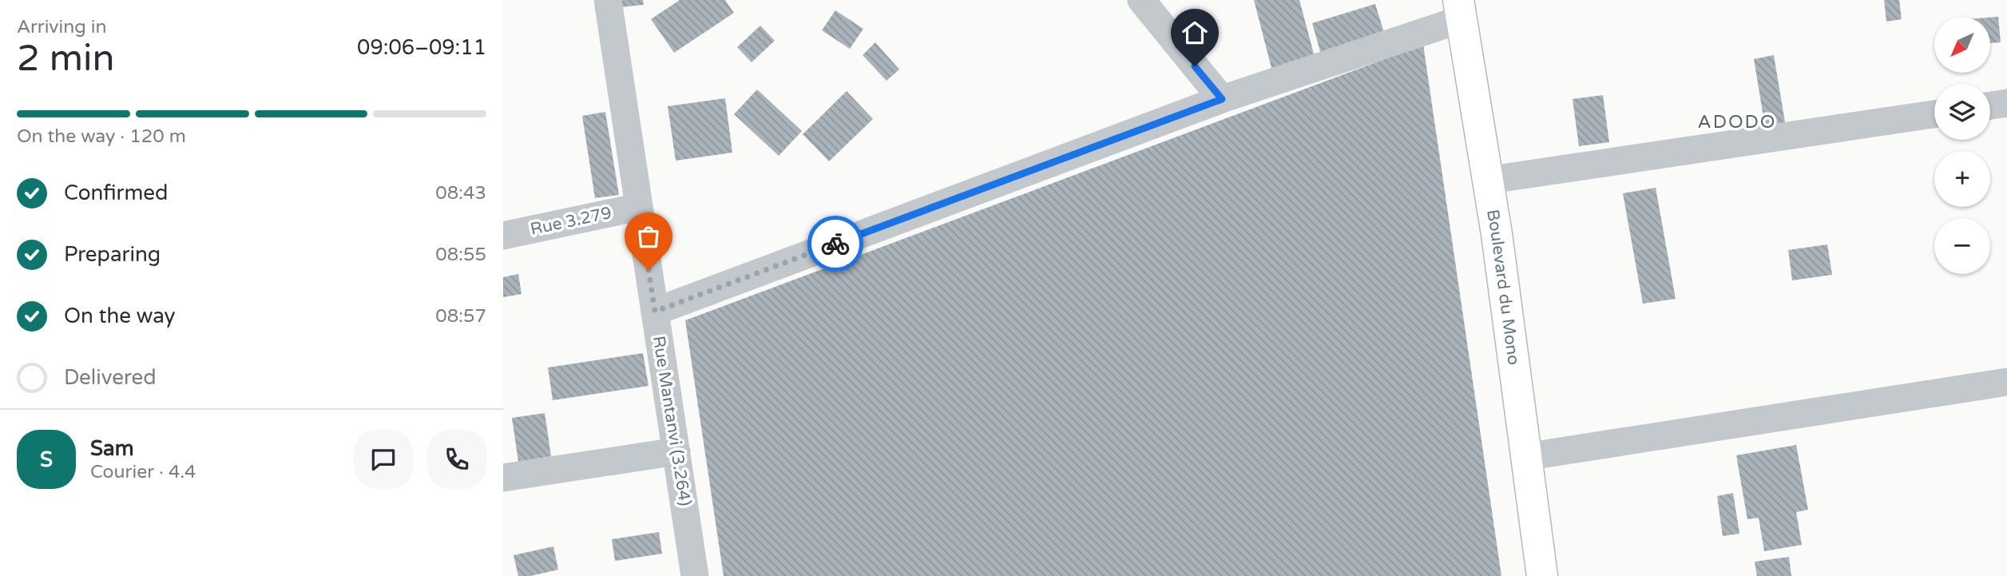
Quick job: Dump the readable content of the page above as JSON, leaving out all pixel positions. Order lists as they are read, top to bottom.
{
  "streets": {
    "main road": ["Boulevard du Mono"],
    "street": ["Rue 3.279", "Rue Mantanvi (3.264)"]
  },
  "crossings": [
    ["Rue 3.279", "Rue Mantanvi (3.264)"]
  ],
  "districts": ["ADODO"],
  "north": "bottom left",
  "page": {
    "heading": ["2 min", "Arriving in", "09:06–09:11"],
    "panel": ["Sam", "Courier · 4.4"],
    "map_buttons": ["+", "−"],
    "bar": "On the way · 120 m",
    "list": [
      ["Confirmed", "08:43"],
      ["Preparing", "08:55"],
      ["On the way", "08:57"],
      "Delivered"
    ],
    "round": "S"
  }
}
